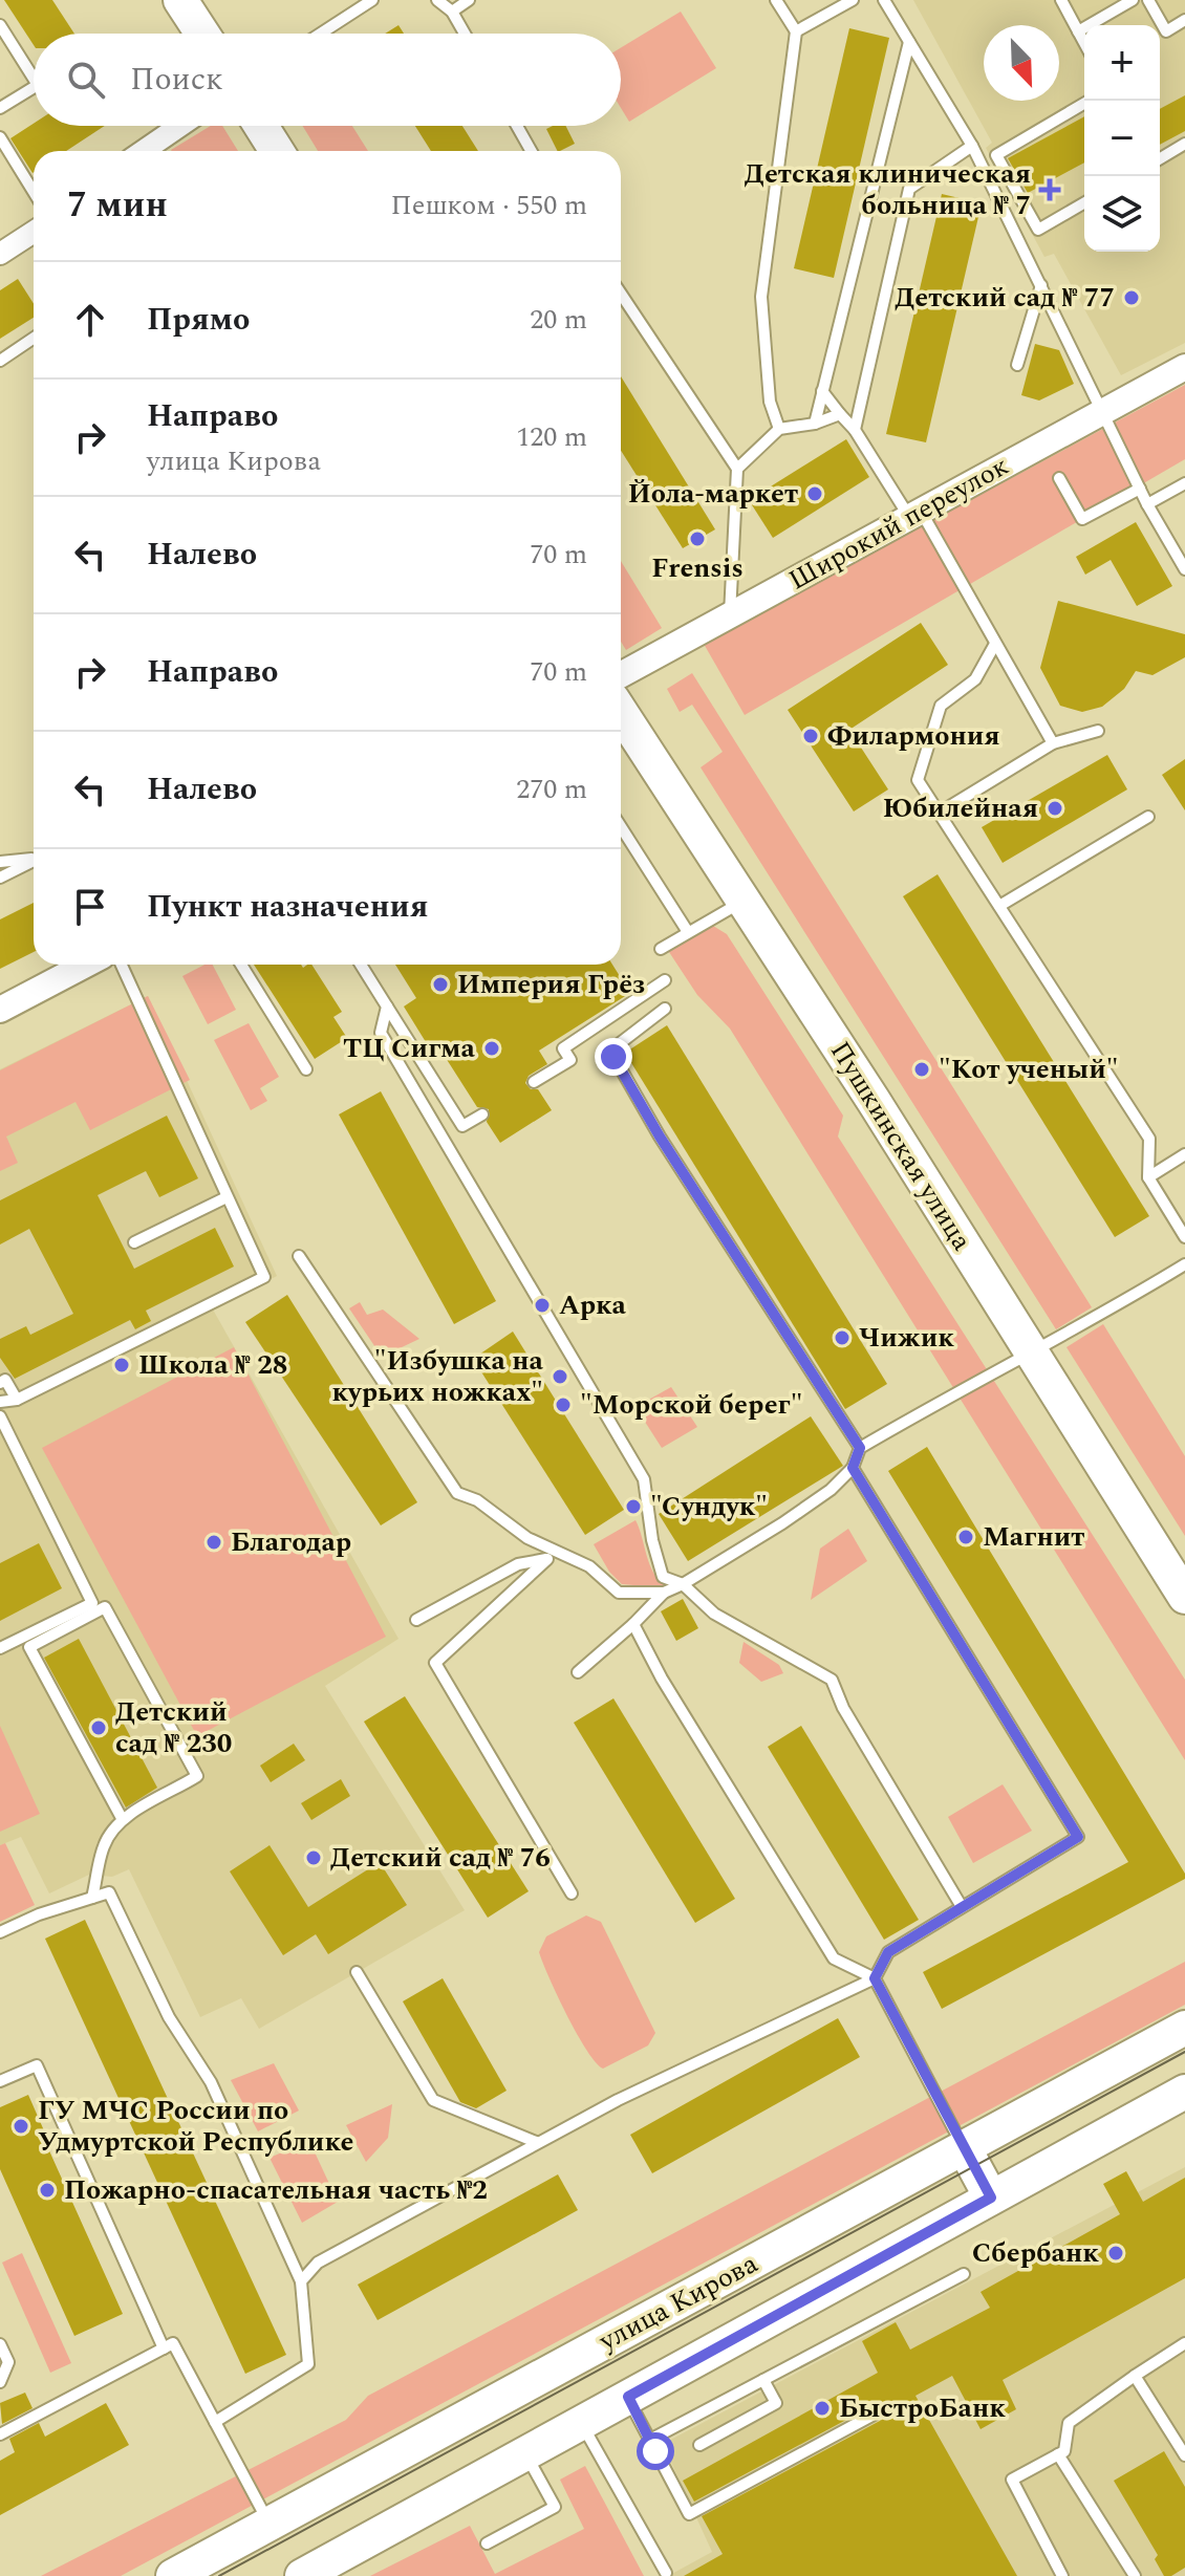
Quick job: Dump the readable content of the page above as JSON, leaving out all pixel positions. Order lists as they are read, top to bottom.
{
  "streets": {
    "main road": ["Пушкинская улица", "улица Кирова"],
    "street": ["Широкий переулок"]
  },
  "places": {
    "health": ["Детская клиническая больница № 7"],
    "other": [
      "Детский сад № 77",
      "Йола-маркет",
      "Frensis",
      "Филармония",
      "Юбилейная",
      "Империя Грёз",
      "ТЦ Сигма",
      "\"Кот ученый\"",
      "Арка",
      "Чижик",
      "Школа № 28",
      "\"Избушка на курьих ножках\"",
      "\"Морской берег\"",
      "\"Сундук\"",
      "Магнит",
      "Благодар",
      "Детский сад № 230",
      "Детский сад № 76",
      "ГУ МЧС России по Удмуртской Республике",
      "Пожарно-спасательная часть №2",
      "Сбербанк",
      "БыстроБанк"
    ]
  },
  "north": "bottom right",
  "page": {
    "map_buttons": ["+", "−"],
    "search": "Поиск",
    "heading": ["7 мин", "Пешком · 550 m"],
    "list": [
      ["Прямо", "20 m"],
      ["Направо", "улица Кирова", "120 m"],
      ["Налево", "70 m"],
      ["Направо", "70 m"],
      ["Налево", "270 m"],
      "Пункт назначения"
    ]
  }
}
